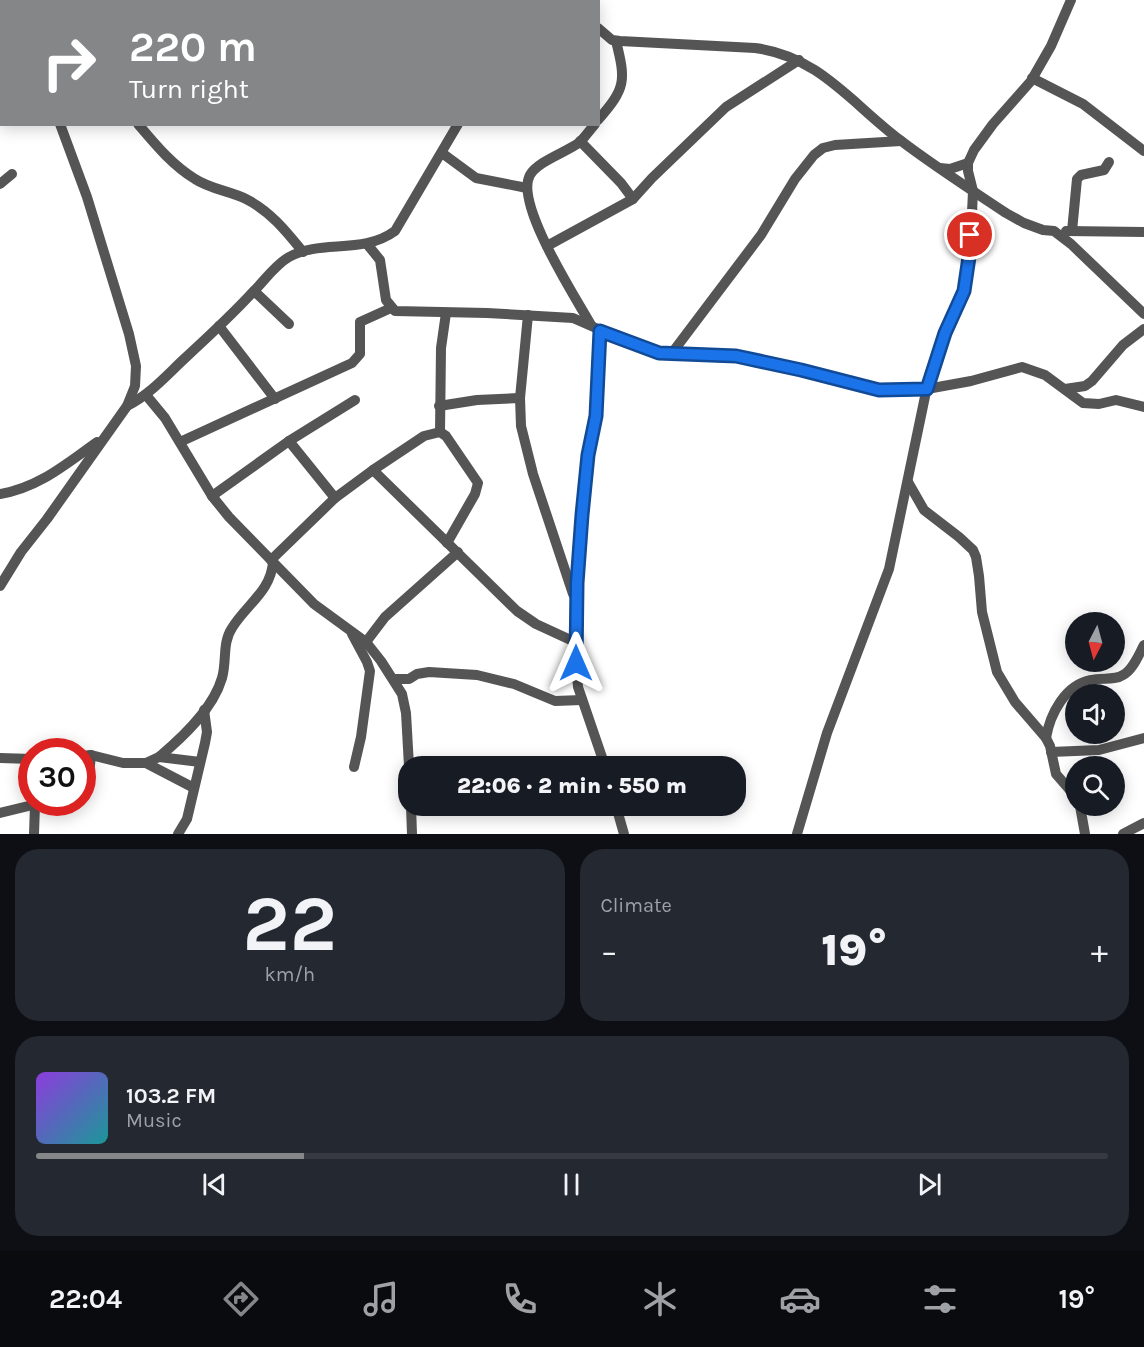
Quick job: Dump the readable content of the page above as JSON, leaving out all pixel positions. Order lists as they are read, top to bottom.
{
  "north": "bottom",
  "page": {
    "turn": ["220 m", "Turn right"],
    "limit": "30",
    "trip": "22:06 · 2 min · 550 m",
    "tile": [
      ["22", "km/h"],
      "Climate"
    ],
    "heat": ["−", "19°", "+"],
    "song": ["103.2 FM", "Music"],
    "tabs": ["22:04", "19°"]
  }
}
